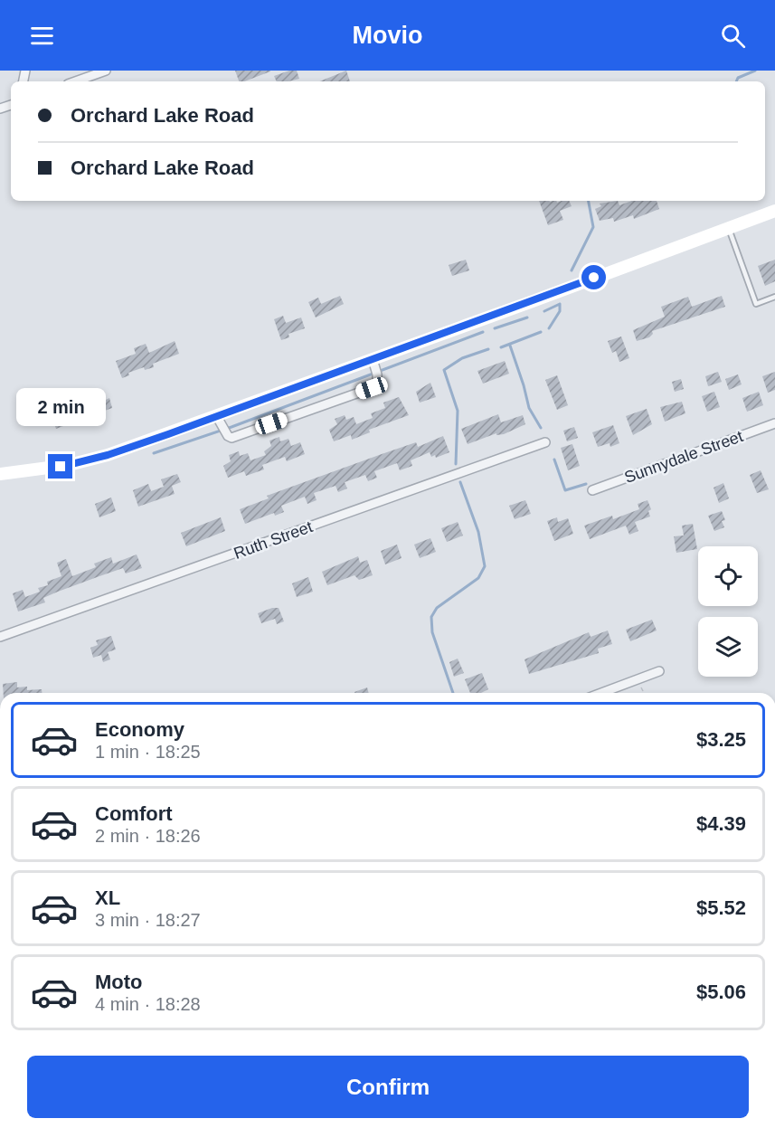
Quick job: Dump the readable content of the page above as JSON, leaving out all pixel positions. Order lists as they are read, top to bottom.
{
  "streets": {
    "street": ["Sunnydale Street", "Ruth Street"]
  },
  "page": {
    "header": "Movio",
    "banner": ["Orchard Lake Road", "Orchard Lake Road"],
    "bubble": "2 min",
    "list": [
      {
        "name": "Economy",
        "note": "1 min · 18:25",
        "value": "$3.25"
      },
      {
        "name": "Comfort",
        "note": "2 min · 18:26",
        "value": "$4.39"
      },
      {
        "name": "XL",
        "note": "3 min · 18:27",
        "value": "$5.52"
      },
      {
        "name": "Moto",
        "note": "4 min · 18:28",
        "value": "$5.06"
      }
    ],
    "buttons": "Confirm"
  }
}
